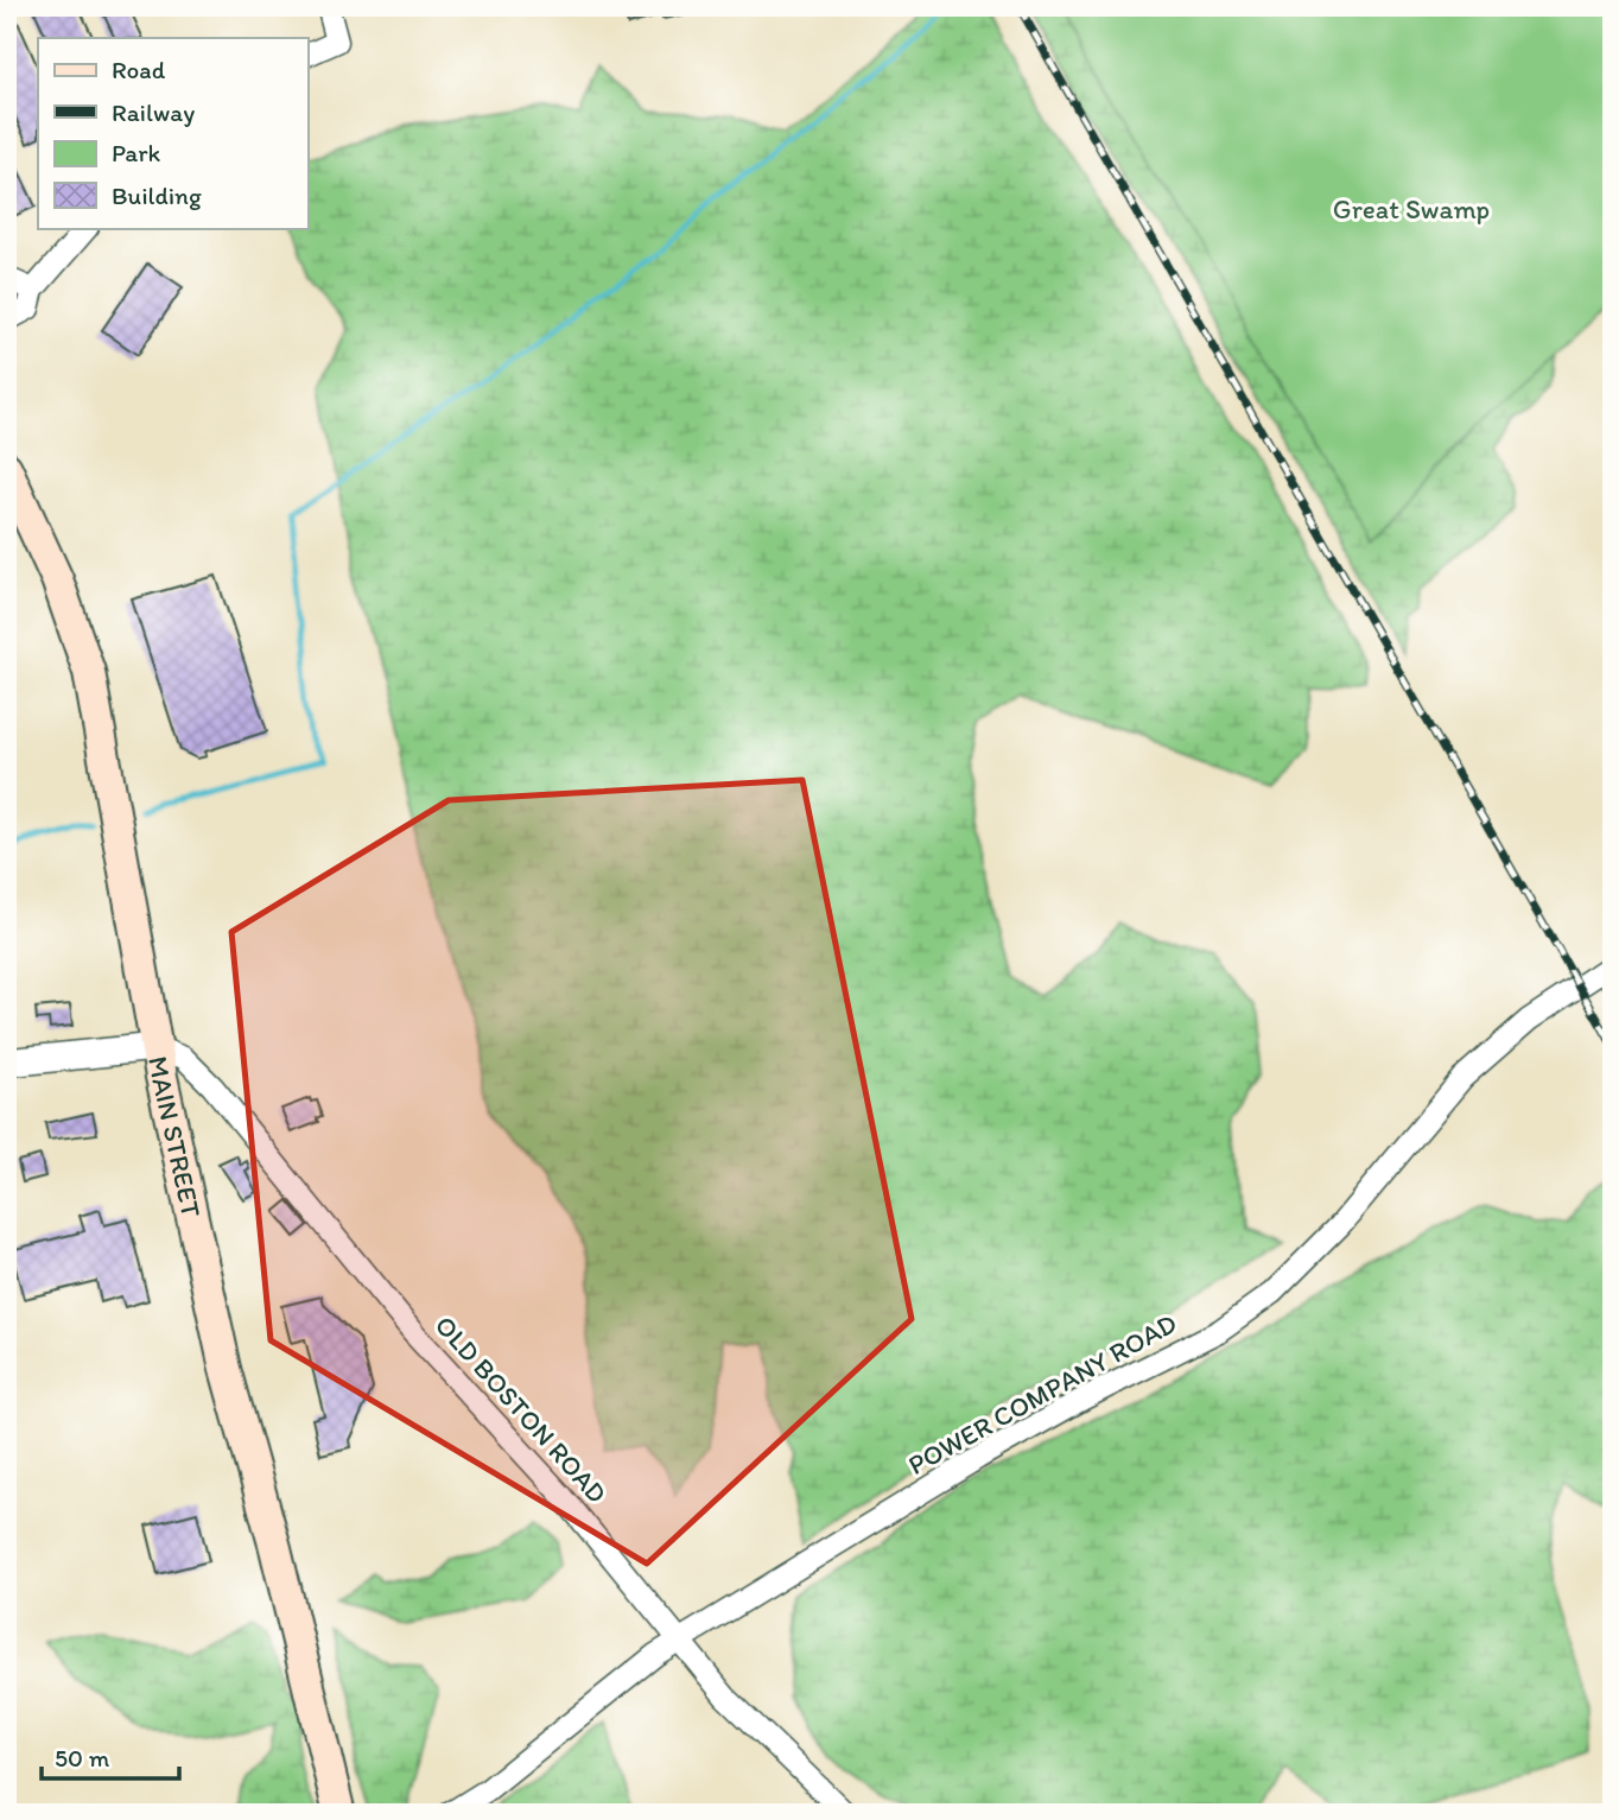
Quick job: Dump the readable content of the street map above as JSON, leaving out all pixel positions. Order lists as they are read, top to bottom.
{
  "streets": {
    "main road": ["MAIN STREET"],
    "street": ["POWER COMPANY ROAD", "OLD BOSTON ROAD"]
  },
  "crossings": [
    ["MAIN STREET", "OLD BOSTON ROAD"],
    ["POWER COMPANY ROAD", "OLD BOSTON ROAD"]
  ],
  "parks": ["Great Swamp"],
  "legend": [
    "Road",
    "Railway",
    "Park",
    "Building"
  ],
  "scale_bar": "50 m"
}
